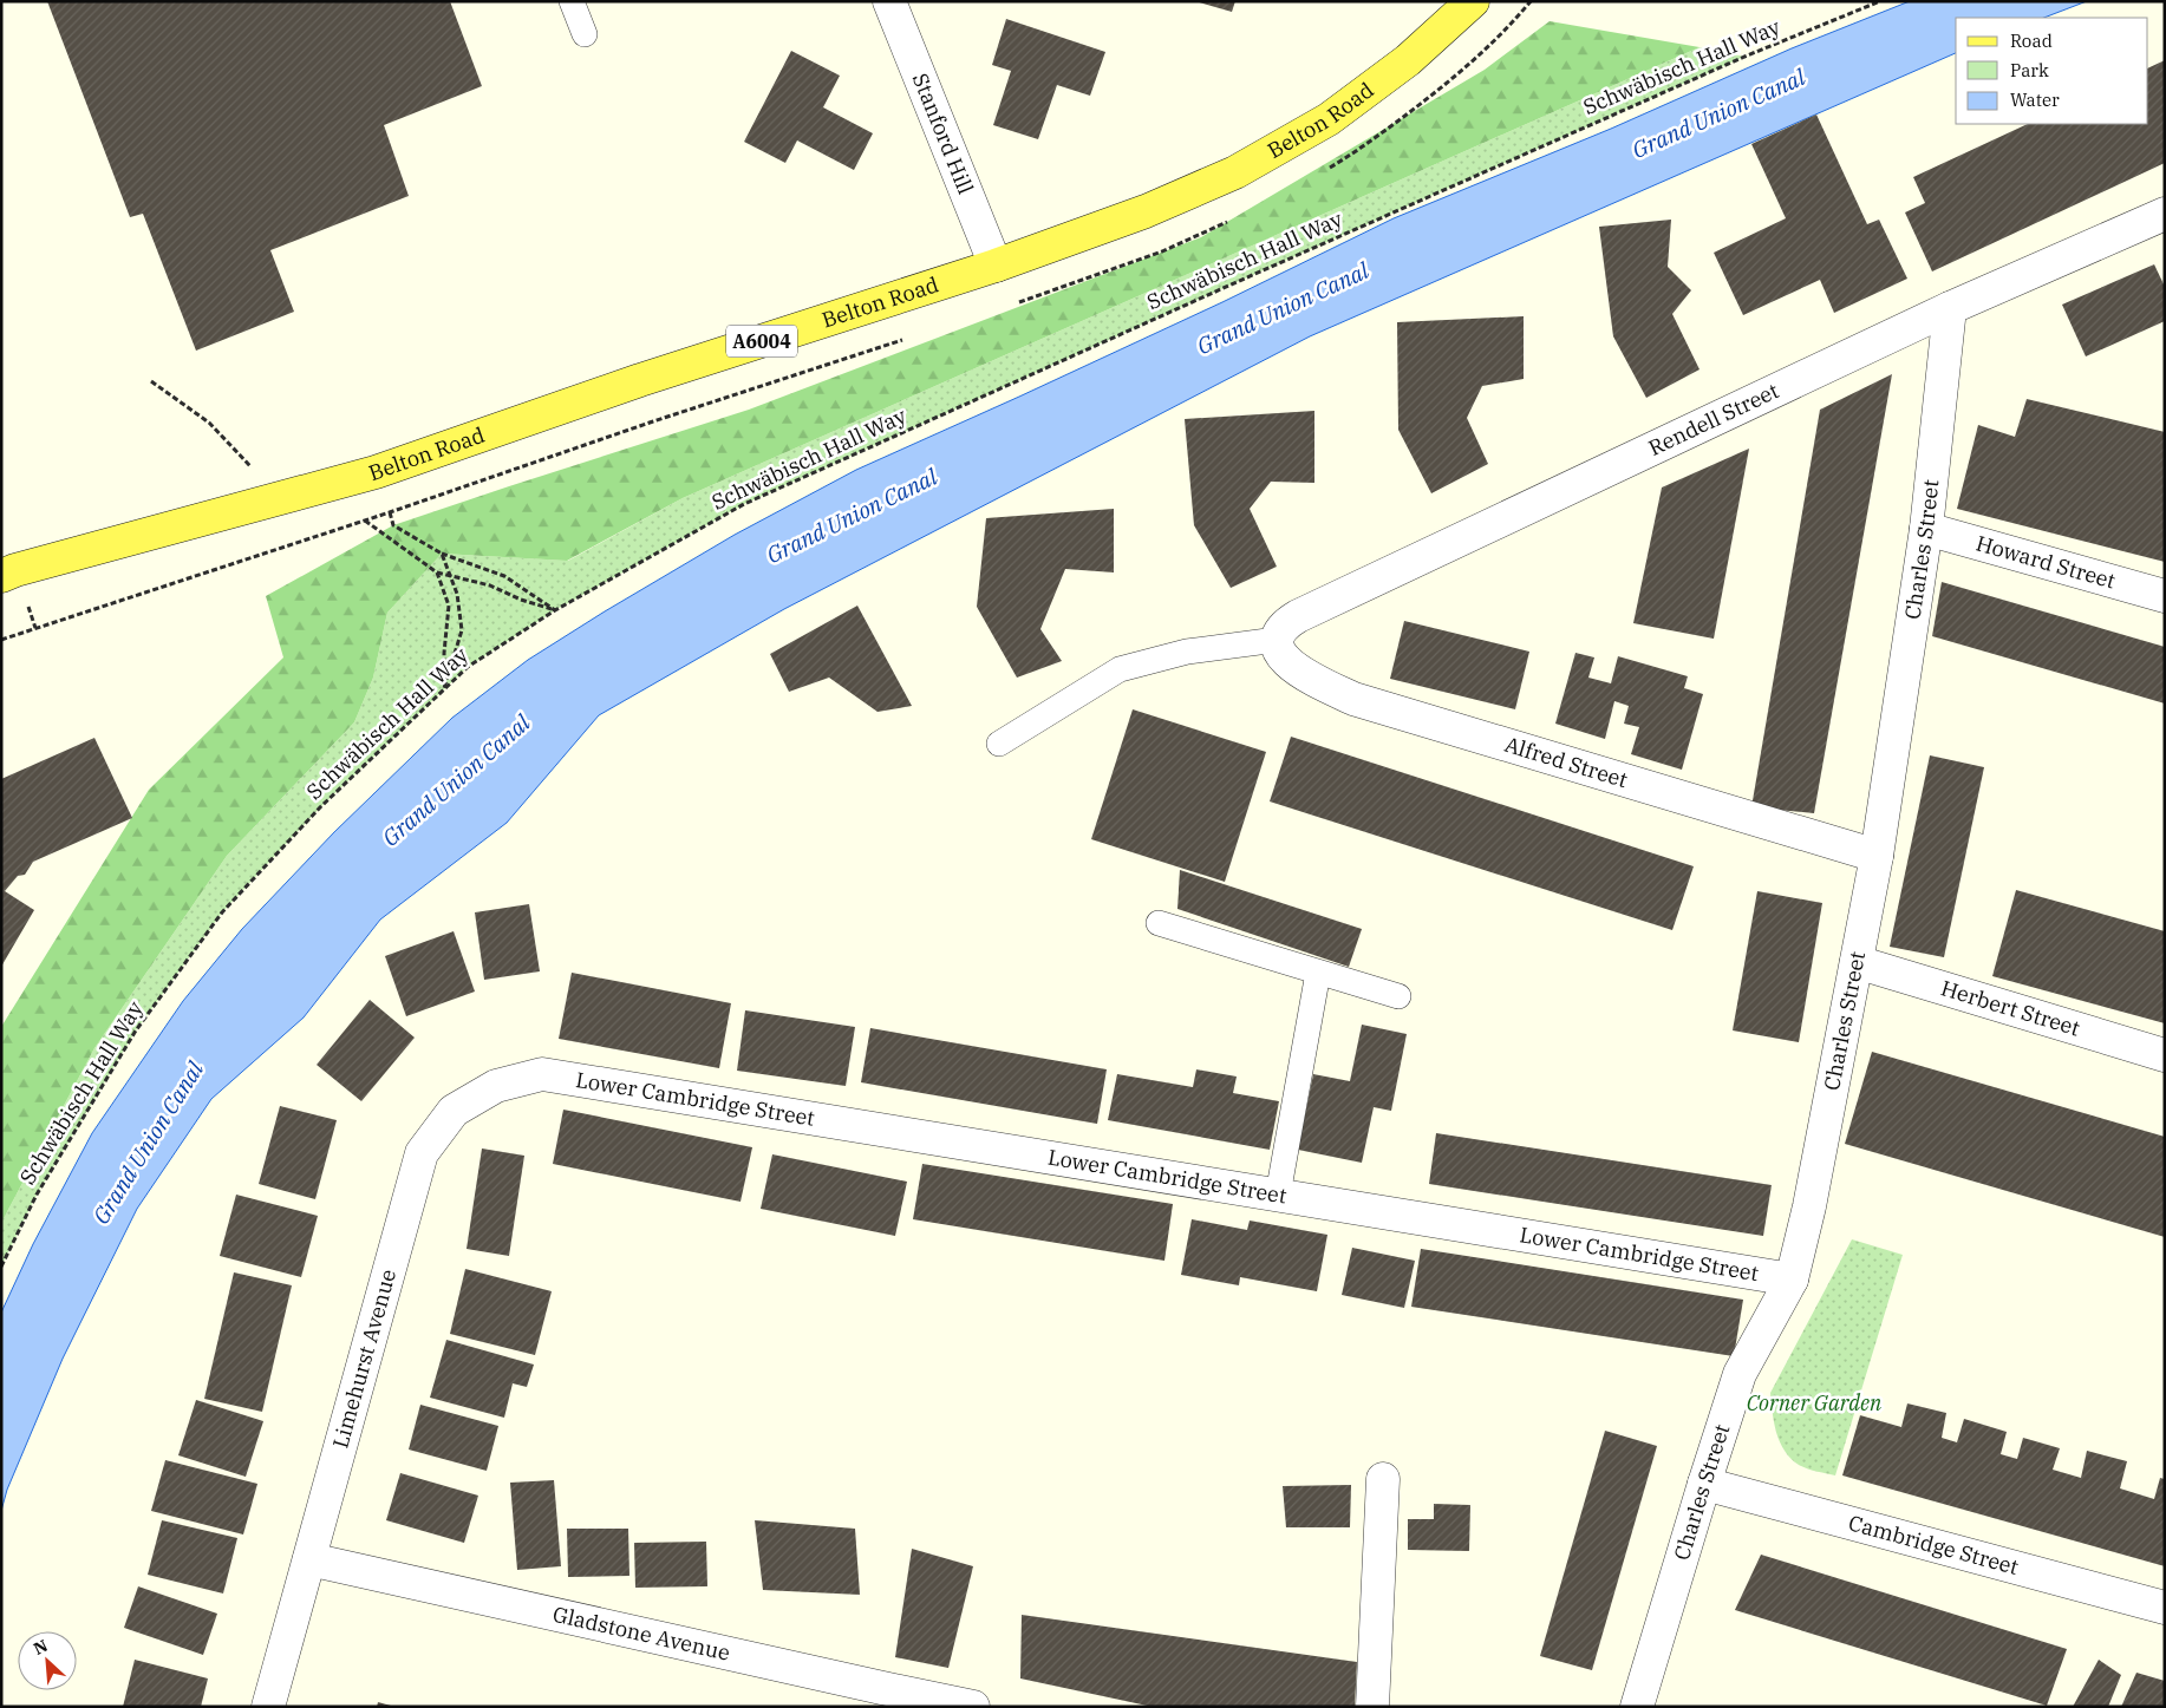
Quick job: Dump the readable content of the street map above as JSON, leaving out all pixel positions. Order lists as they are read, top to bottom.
{
  "streets": {
    "main road": ["Belton Road", "A6004"],
    "street": [
      "Stanford Hill",
      "Rendell Street",
      "Charles Street",
      "Howard Street",
      "Alfred Street",
      "Herbert Street",
      "Lower Cambridge Street",
      "Limehurst Avenue",
      "Cambridge Street",
      "Gladstone Avenue"
    ],
    "path": ["Schwäbisch Hall Way"]
  },
  "crossings": [
    ["Belton Road", "Stanford Hill"],
    ["Rendell Street", "Charles Street"],
    ["Rendell Street", "Alfred Street"],
    ["Charles Street", "Howard Street"],
    ["Charles Street", "Alfred Street"],
    ["Charles Street", "Herbert Street"],
    ["Charles Street", "Lower Cambridge Street"],
    ["Charles Street", "Cambridge Street"],
    ["Lower Cambridge Street", "Limehurst Avenue"],
    ["Limehurst Avenue", "Gladstone Avenue"]
  ],
  "water": ["Grand Union Canal"],
  "parks": ["Corner Garden"],
  "legend": ["Road", "Park", "Water"],
  "north": "top left"
}
